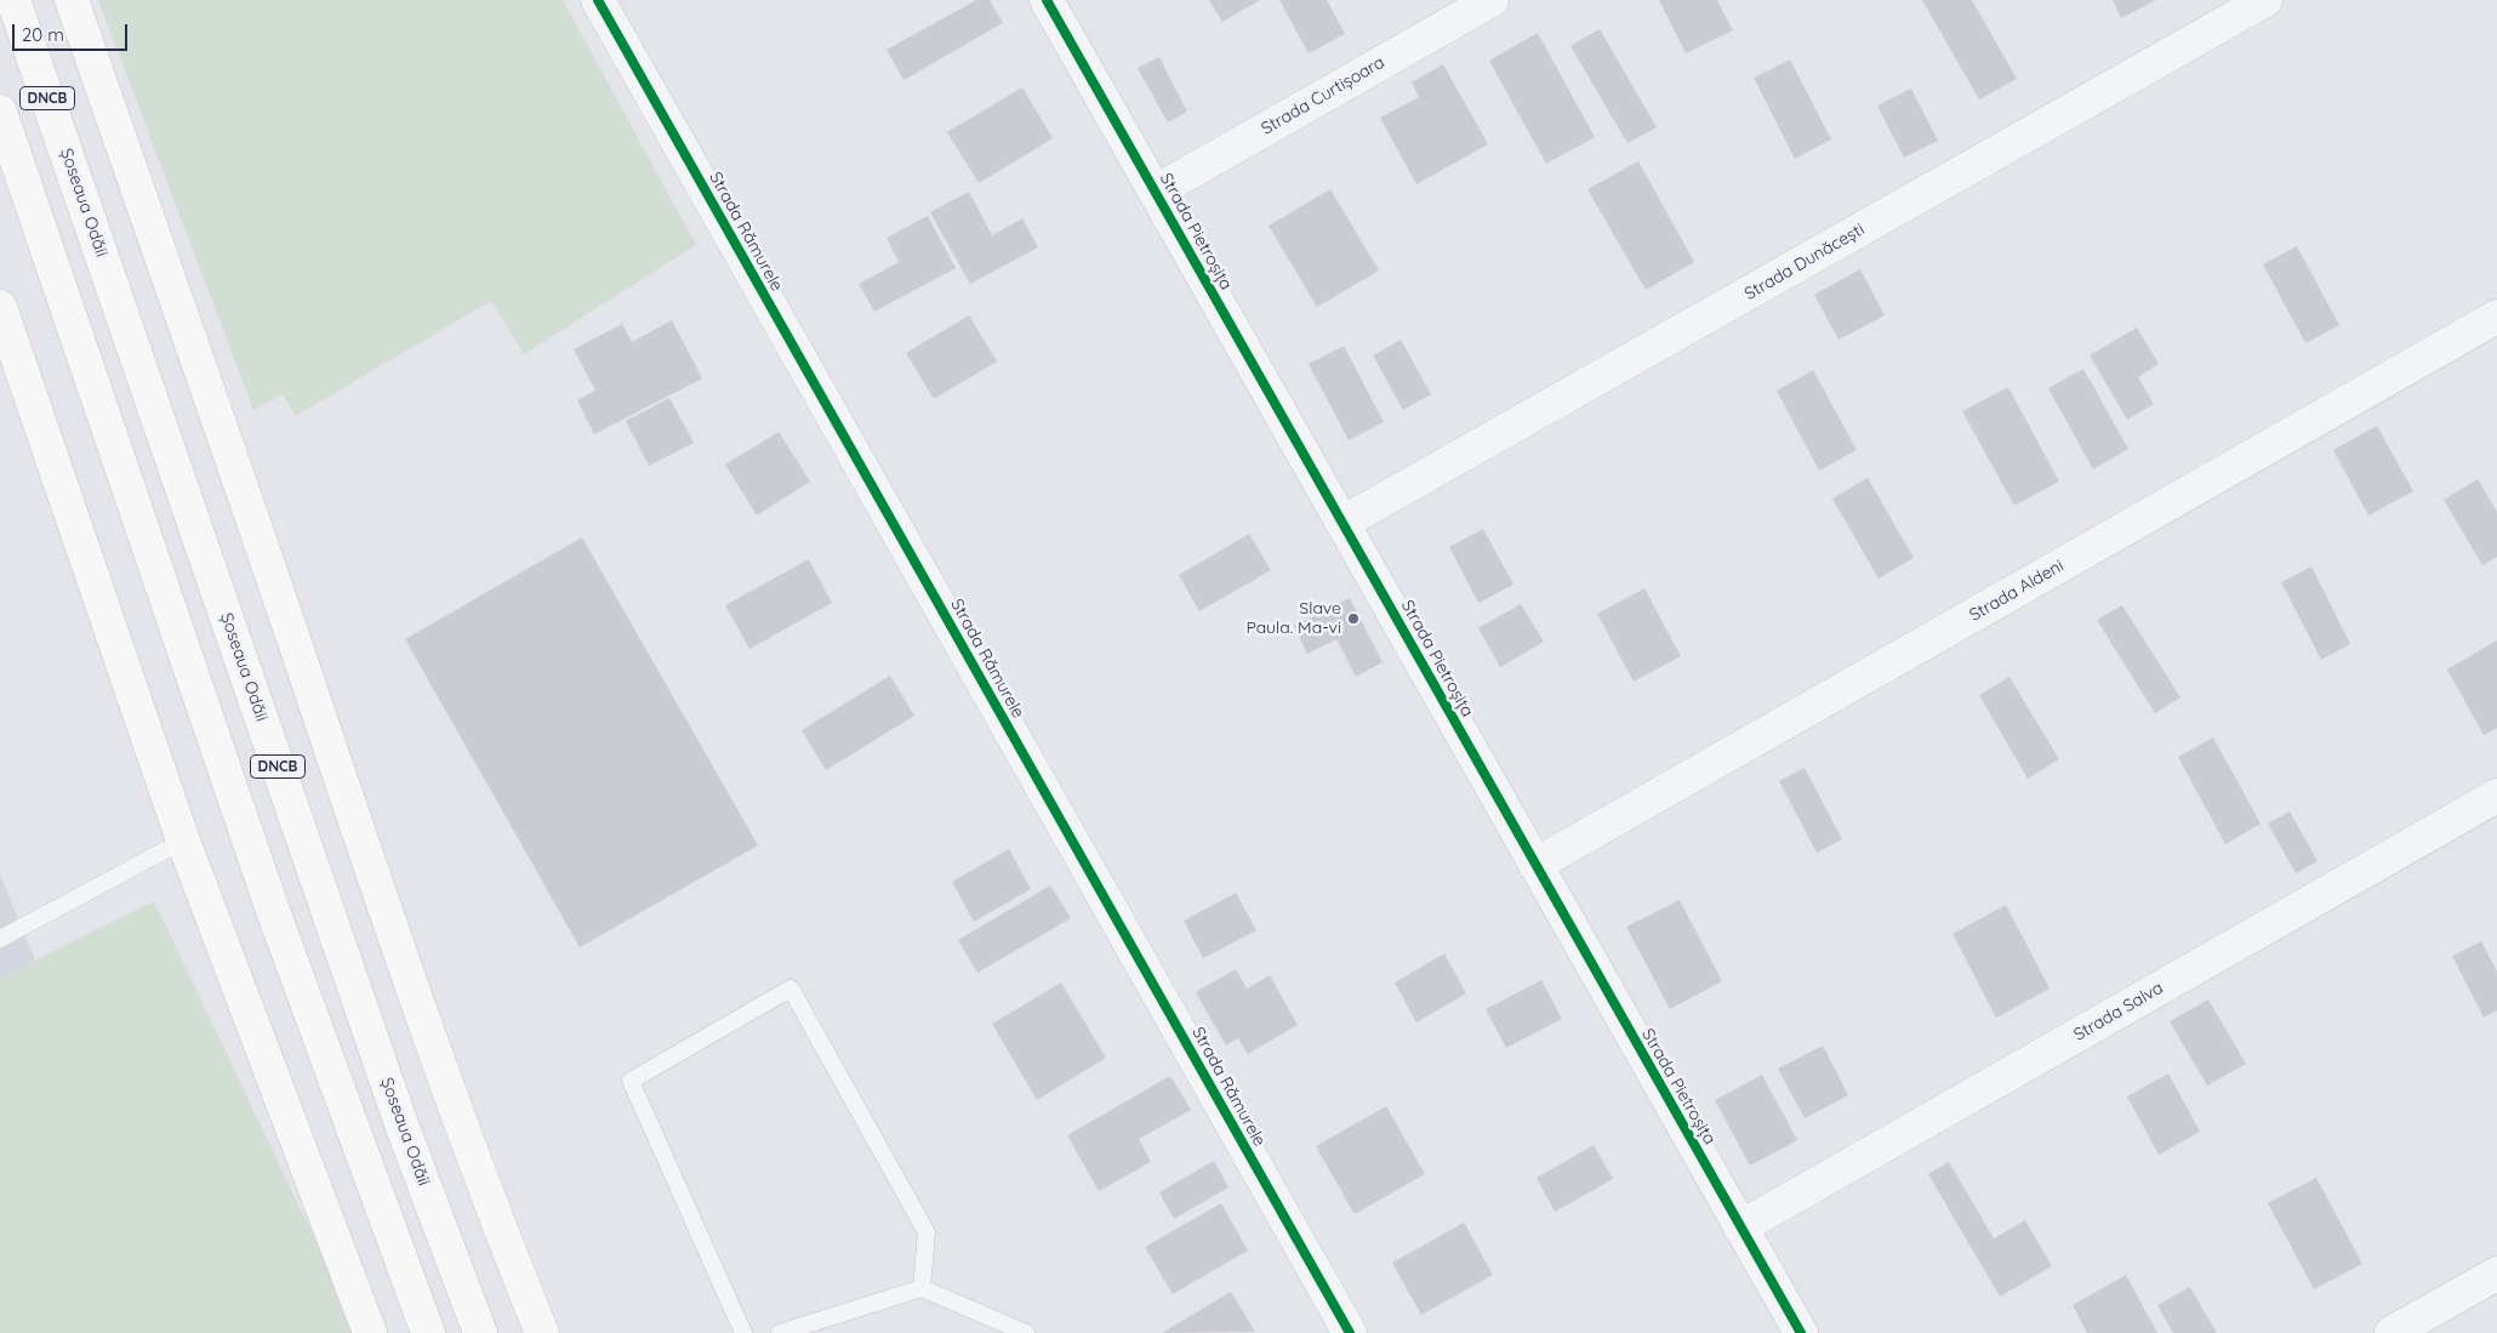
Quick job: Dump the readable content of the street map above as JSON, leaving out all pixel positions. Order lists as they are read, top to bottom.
{
  "streets": {
    "main road": ["DNCB", "Șoseaua Odăii"],
    "street": [
      "Strada Curtișoara",
      "Strada Rămurele",
      "Strada Pietroșița",
      "Strada Dunăcești",
      "Strada Aldeni",
      "Strada Salva"
    ]
  },
  "crossings": [
    ["Strada Curtișoara", "Strada Pietroșița"],
    ["Strada Pietroșița", "Strada Dunăcești"],
    ["Strada Pietroșița", "Strada Aldeni"],
    ["Strada Pietroșița", "Strada Salva"]
  ],
  "places": ["Slave Paula. Ma-vi"],
  "scale_bar": "20 m"
}
